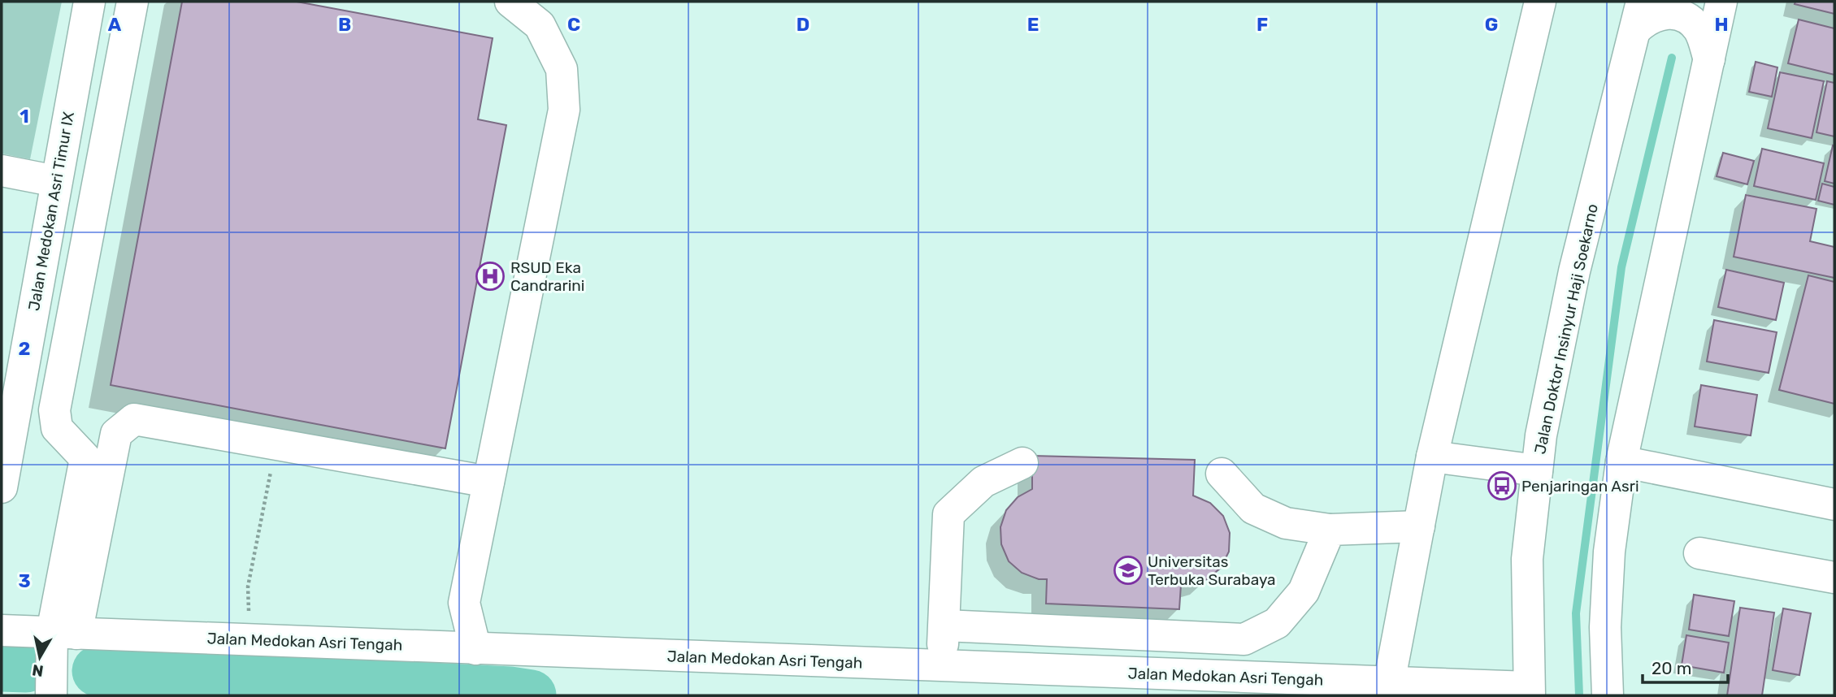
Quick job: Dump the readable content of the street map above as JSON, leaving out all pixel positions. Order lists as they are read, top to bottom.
{
  "streets": {
    "street": ["Jalan Medokan Asri Timur IX", "Jalan Doktor Insinyur Haji Soekarno", "Jalan Medokan Asri Tengah"]
  },
  "crossings": [
    ["Jalan Doktor Insinyur Haji Soekarno", "Jalan Medokan Asri Tengah"]
  ],
  "places": {
    "hospital": ["RSUD Eka Candrarini"],
    "bus stop": ["Penjaringan Asri"],
    "school or university": ["Universitas Terbuka Surabaya"]
  },
  "scale_bar": "20 m",
  "north": "bottom",
  "grid": {
    "columns": [
      "A",
      "B",
      "C",
      "D",
      "E",
      "F",
      "G",
      "H"
    ],
    "rows": ["1", "2", "3"]
  }
}
